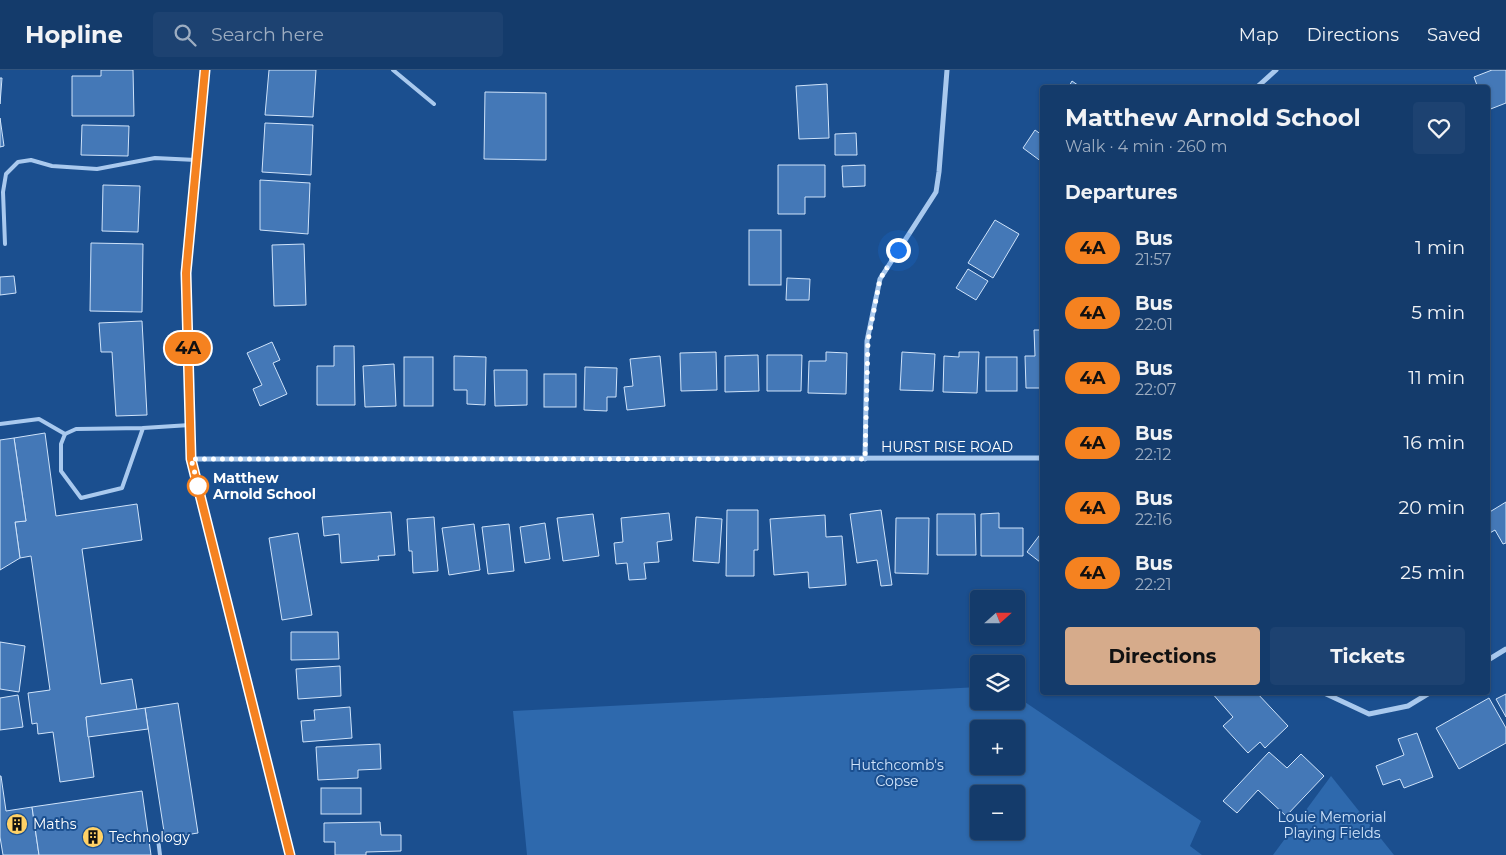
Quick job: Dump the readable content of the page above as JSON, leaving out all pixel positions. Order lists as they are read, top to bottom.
{
  "streets": {
    "street": ["HURST RISE ROAD"]
  },
  "parks": ["Hutchcomb's Copse", "Louie Memorial Playing Fields"],
  "places": {
    "other": ["Matthew Arnold School"],
    "building": ["Maths", "Technology"]
  },
  "lines": ["bus line 4A"],
  "north": "right",
  "page": {
    "header": "Hopline",
    "search": "Search here",
    "nav": ["Map", "Directions", "Saved"],
    "on_map": "4A",
    "heading": [
      ["Matthew Arnold School", "Walk · 4 min · 260 m"],
      "Departures"
    ],
    "list": [
      {
        "mark": "4A",
        "name": "Bus",
        "note": "21:57",
        "value": "1 min"
      },
      {
        "mark": "4A",
        "name": "Bus",
        "note": "22:01",
        "value": "5 min"
      },
      {
        "mark": "4A",
        "name": "Bus",
        "note": "22:07",
        "value": "11 min"
      },
      {
        "mark": "4A",
        "name": "Bus",
        "note": "22:12",
        "value": "16 min"
      },
      {
        "mark": "4A",
        "name": "Bus",
        "note": "22:16",
        "value": "20 min"
      },
      {
        "mark": "4A",
        "name": "Bus",
        "note": "22:21",
        "value": "25 min"
      }
    ],
    "map_buttons": ["+", "−"],
    "buttons": ["Directions", "Tickets"]
  }
}
